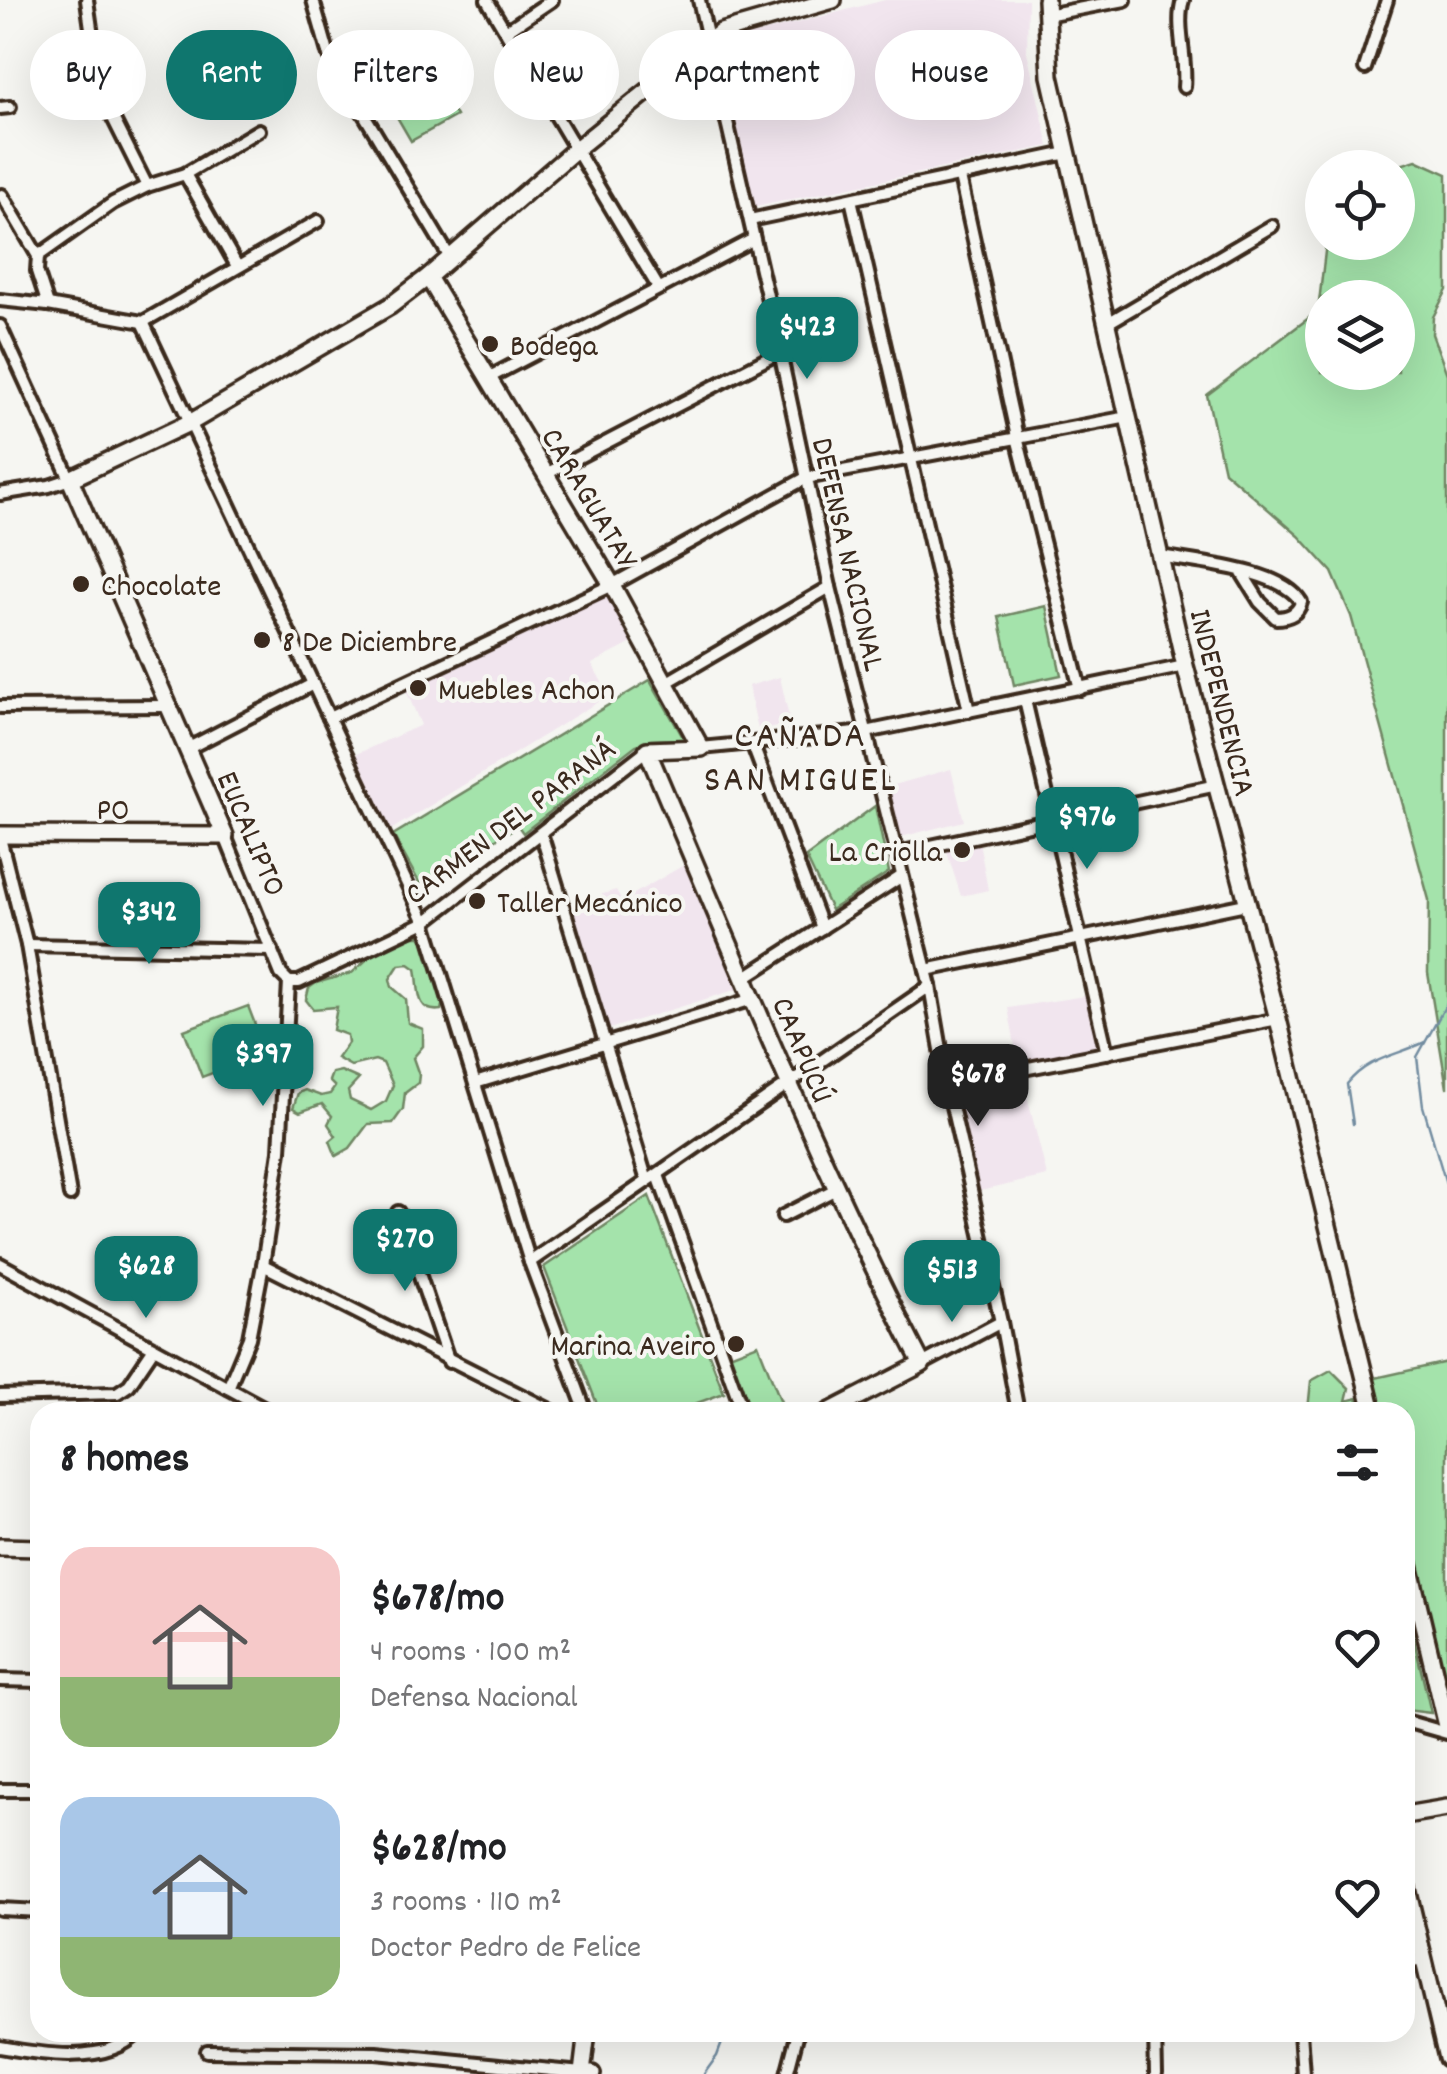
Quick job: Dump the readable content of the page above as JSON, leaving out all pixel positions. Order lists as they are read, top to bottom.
{
  "streets": {
    "street": [
      "CARAGUATAY",
      "DEFENSA NACIONAL",
      "INDEPENDENCIA",
      "PO",
      "CARMEN DEL PARANÁ",
      "EUCALIPTO",
      "CAAPUCÚ"
    ]
  },
  "crossings": [
    ["CARAGUATAY", "CARMEN DEL PARANÁ"],
    ["DEFENSA NACIONAL", "CARMEN DEL PARANÁ"],
    ["INDEPENDENCIA", "CARMEN DEL PARANÁ"],
    ["PO", "EUCALIPTO"],
    ["CARMEN DEL PARANÁ", "EUCALIPTO"],
    ["CARMEN DEL PARANÁ", "CAAPUCÚ"]
  ],
  "districts": ["CAÑADA SAN MIGUEL"],
  "places": [
    "Bodega",
    "Chocolate",
    "8 De Diciembre",
    "Muebles Achon",
    "La Criolla",
    "Taller Mecánico",
    "Marina Aveiro"
  ],
  "page": {
    "chip": [
      "Buy",
      "Rent",
      "Filters",
      "New",
      "Apartment",
      "House"
    ],
    "price": [
      "$423",
      "$976",
      "$342",
      "$397",
      "$678",
      "$270",
      "$628",
      "$513"
    ],
    "heading": "8 homes",
    "list": [
      {
        "name": "$678/mo",
        "note": "4 rooms · 100 m² · Defensa Nacional"
      },
      {
        "name": "$628/mo",
        "note": "3 rooms · 110 m² · Doctor Pedro de Felice"
      }
    ]
  }
}
